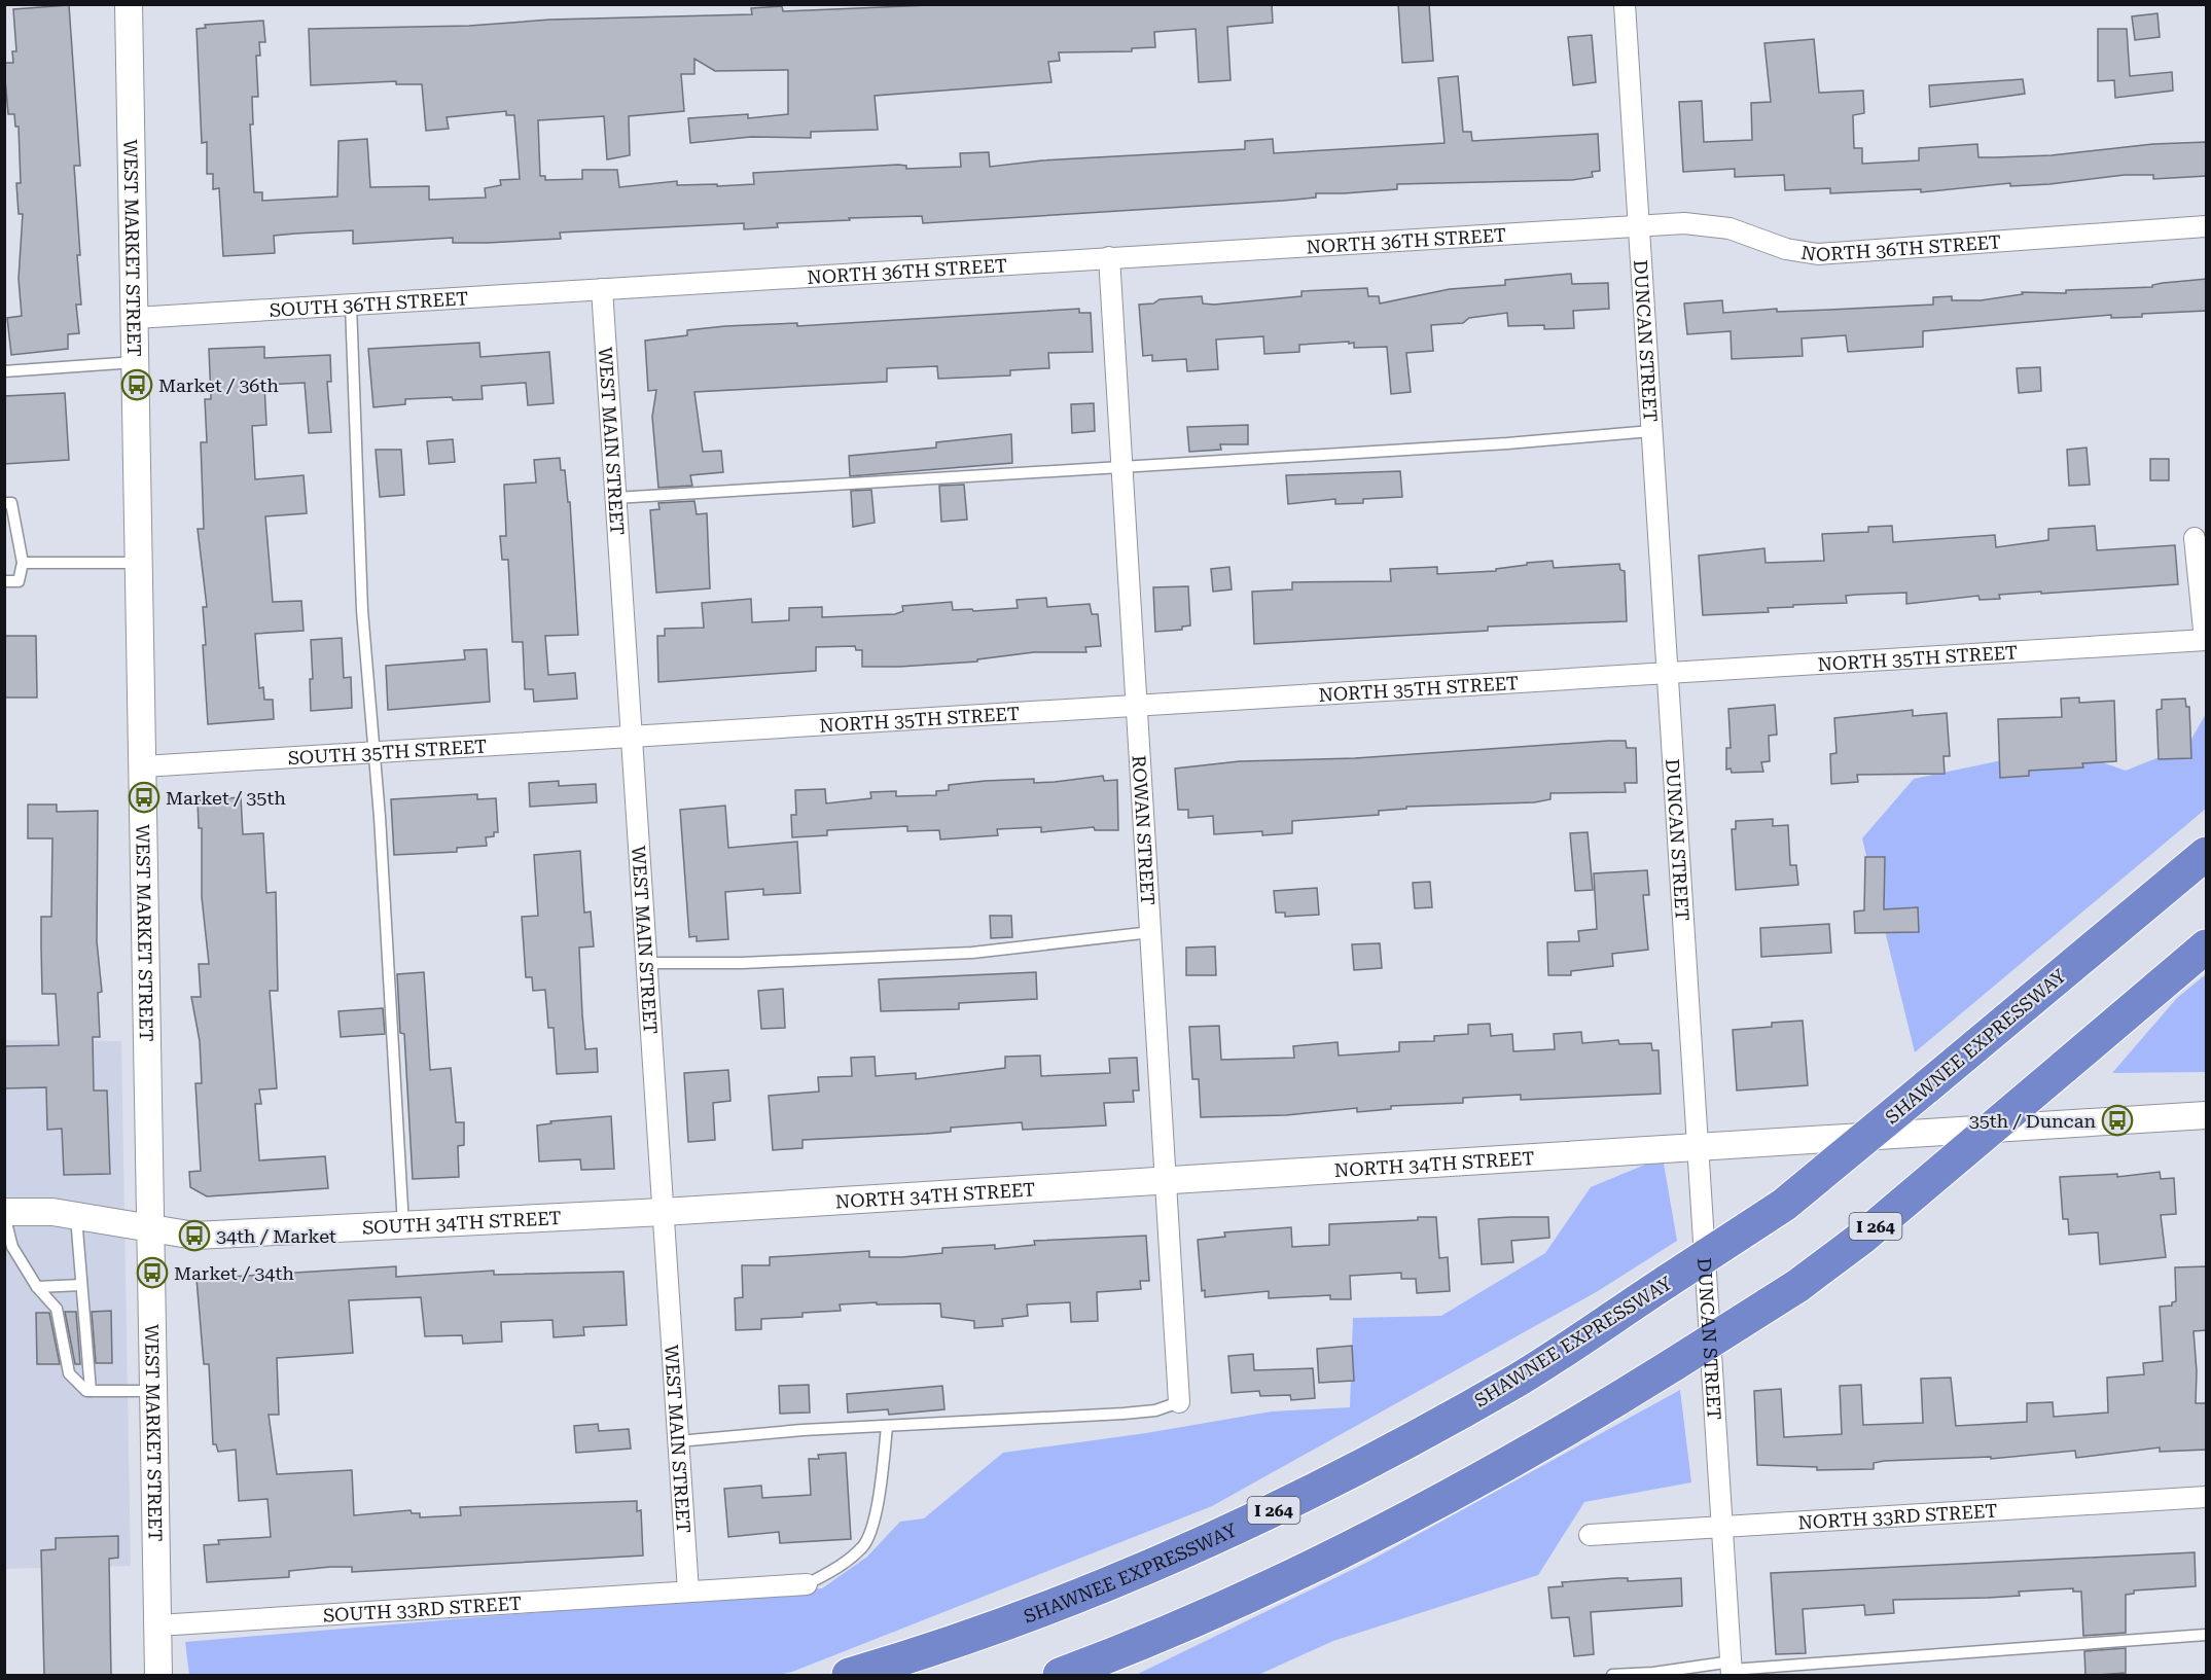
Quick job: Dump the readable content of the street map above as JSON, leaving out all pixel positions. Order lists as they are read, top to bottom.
{
  "streets": {
    "highway": ["SHAWNEE EXPRESSWAY", "I 264"],
    "street": [
      "NORTH 36TH STREET",
      "WEST MARKET STREET",
      "SOUTH 36TH STREET",
      "DUNCAN STREET",
      "WEST MAIN STREET",
      "NORTH 35TH STREET",
      "SOUTH 35TH STREET",
      "ROWAN STREET",
      "NORTH 34TH STREET",
      "SOUTH 34TH STREET",
      "NORTH 33RD STREET",
      "SOUTH 33RD STREET"
    ]
  },
  "crossings": [
    ["NORTH 36TH STREET", "SOUTH 36TH STREET"],
    ["NORTH 36TH STREET", "DUNCAN STREET"],
    ["NORTH 36TH STREET", "WEST MAIN STREET"],
    ["NORTH 36TH STREET", "ROWAN STREET"],
    ["WEST MARKET STREET", "SOUTH 36TH STREET"],
    ["WEST MARKET STREET", "SOUTH 35TH STREET"],
    ["WEST MARKET STREET", "SOUTH 34TH STREET"],
    ["WEST MARKET STREET", "SOUTH 33RD STREET"],
    ["SOUTH 36TH STREET", "WEST MAIN STREET"],
    ["DUNCAN STREET", "NORTH 35TH STREET"],
    ["DUNCAN STREET", "NORTH 34TH STREET"],
    ["DUNCAN STREET", "NORTH 33RD STREET"],
    ["WEST MAIN STREET", "NORTH 35TH STREET"],
    ["WEST MAIN STREET", "SOUTH 35TH STREET"],
    ["WEST MAIN STREET", "NORTH 34TH STREET"],
    ["WEST MAIN STREET", "SOUTH 34TH STREET"],
    ["WEST MAIN STREET", "SOUTH 33RD STREET"],
    ["NORTH 35TH STREET", "SOUTH 35TH STREET"],
    ["NORTH 35TH STREET", "ROWAN STREET"],
    ["ROWAN STREET", "NORTH 34TH STREET"],
    ["NORTH 34TH STREET", "SOUTH 34TH STREET"]
  ],
  "places": {
    "bus stop": [
      "Market / 36th",
      "Market / 35th",
      "35th / Duncan",
      "34th / Market",
      "Market / 34th"
    ]
  }
}
